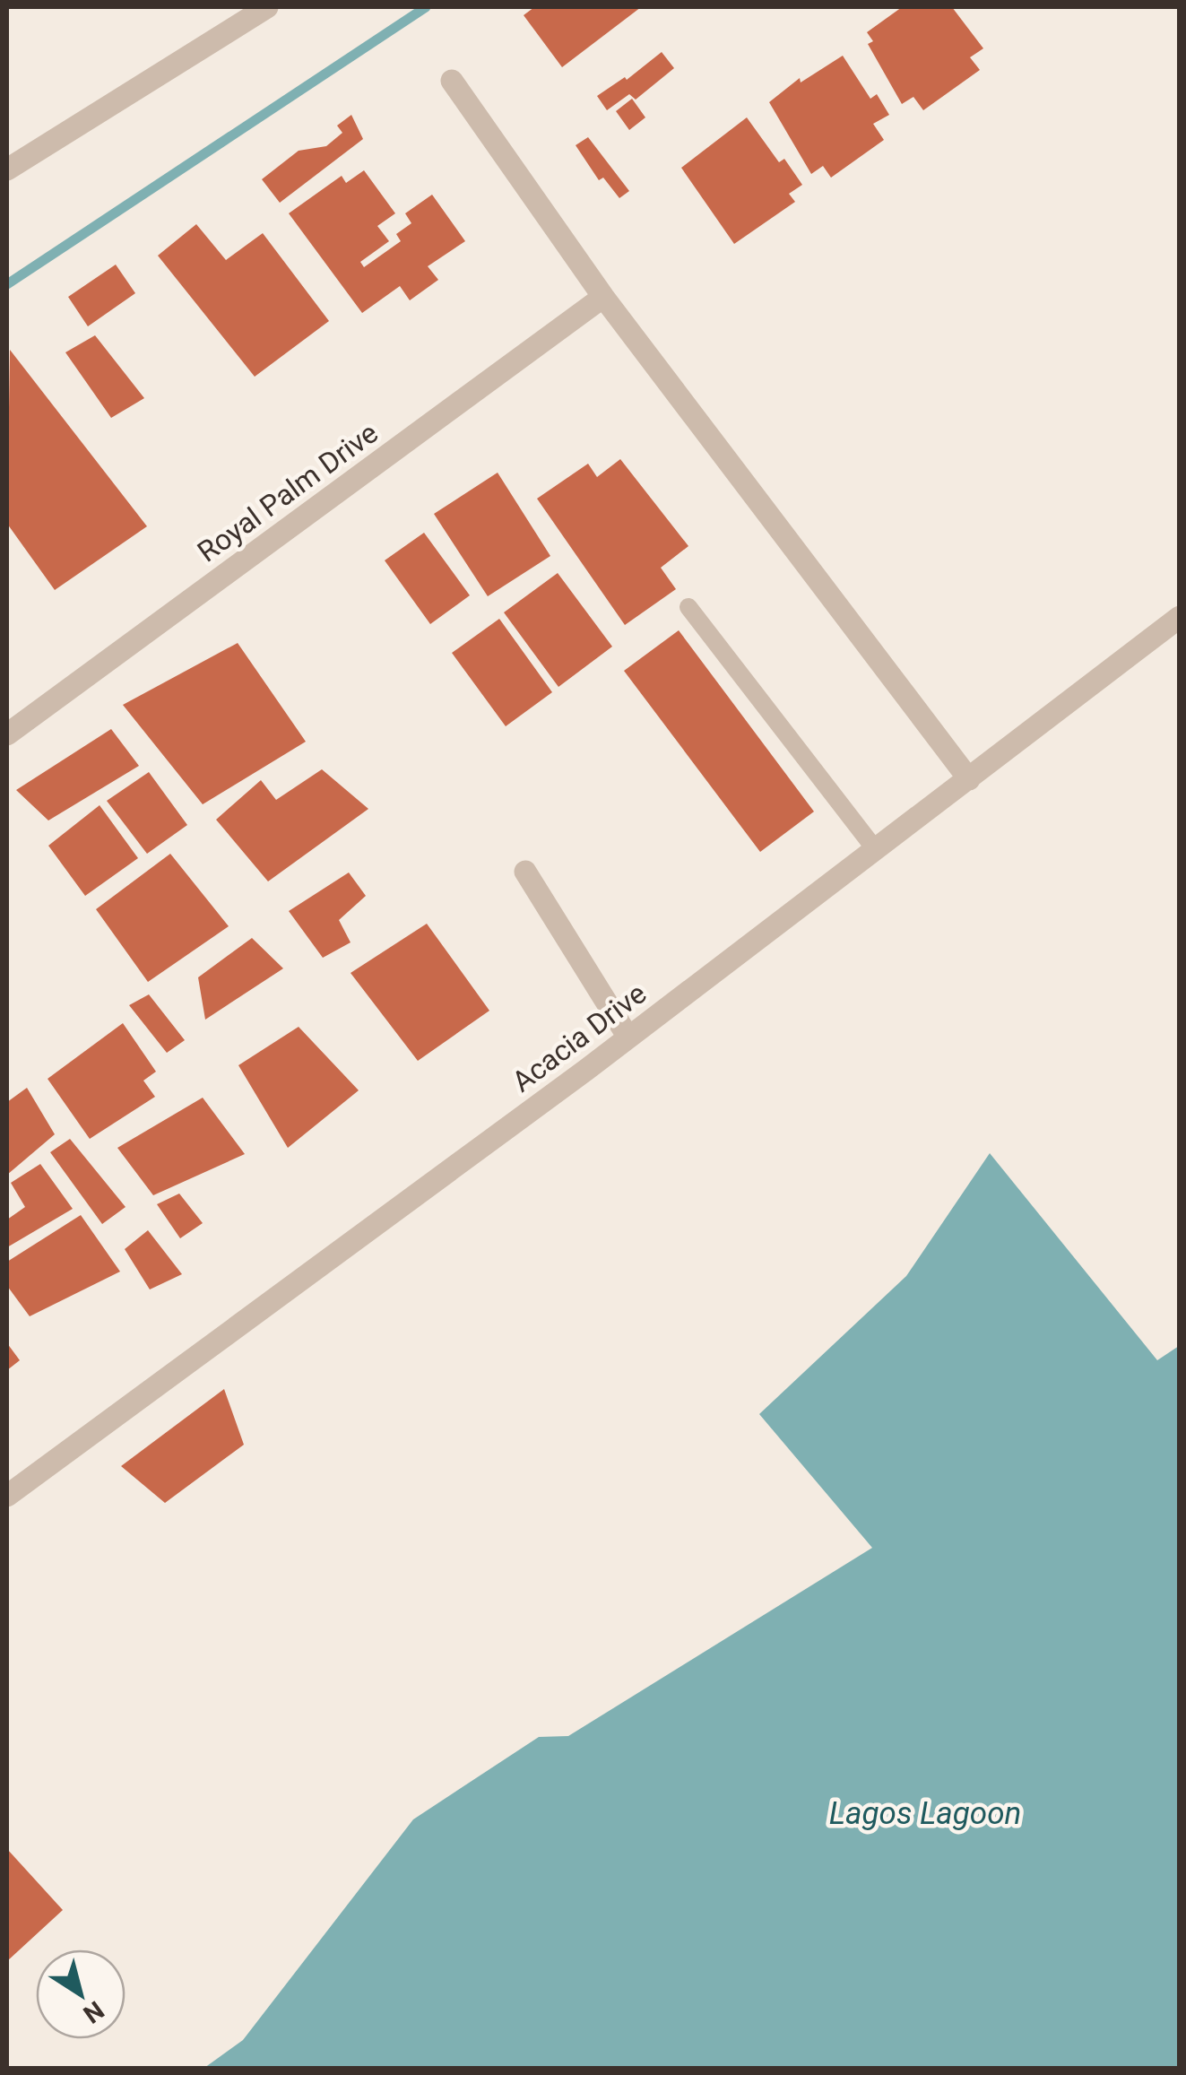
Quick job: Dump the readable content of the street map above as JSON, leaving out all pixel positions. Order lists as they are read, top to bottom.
{
  "streets": {
    "street": ["Royal Palm Drive", "Acacia Drive"]
  },
  "water": ["Lagos Lagoon"],
  "north": "bottom right"
}
